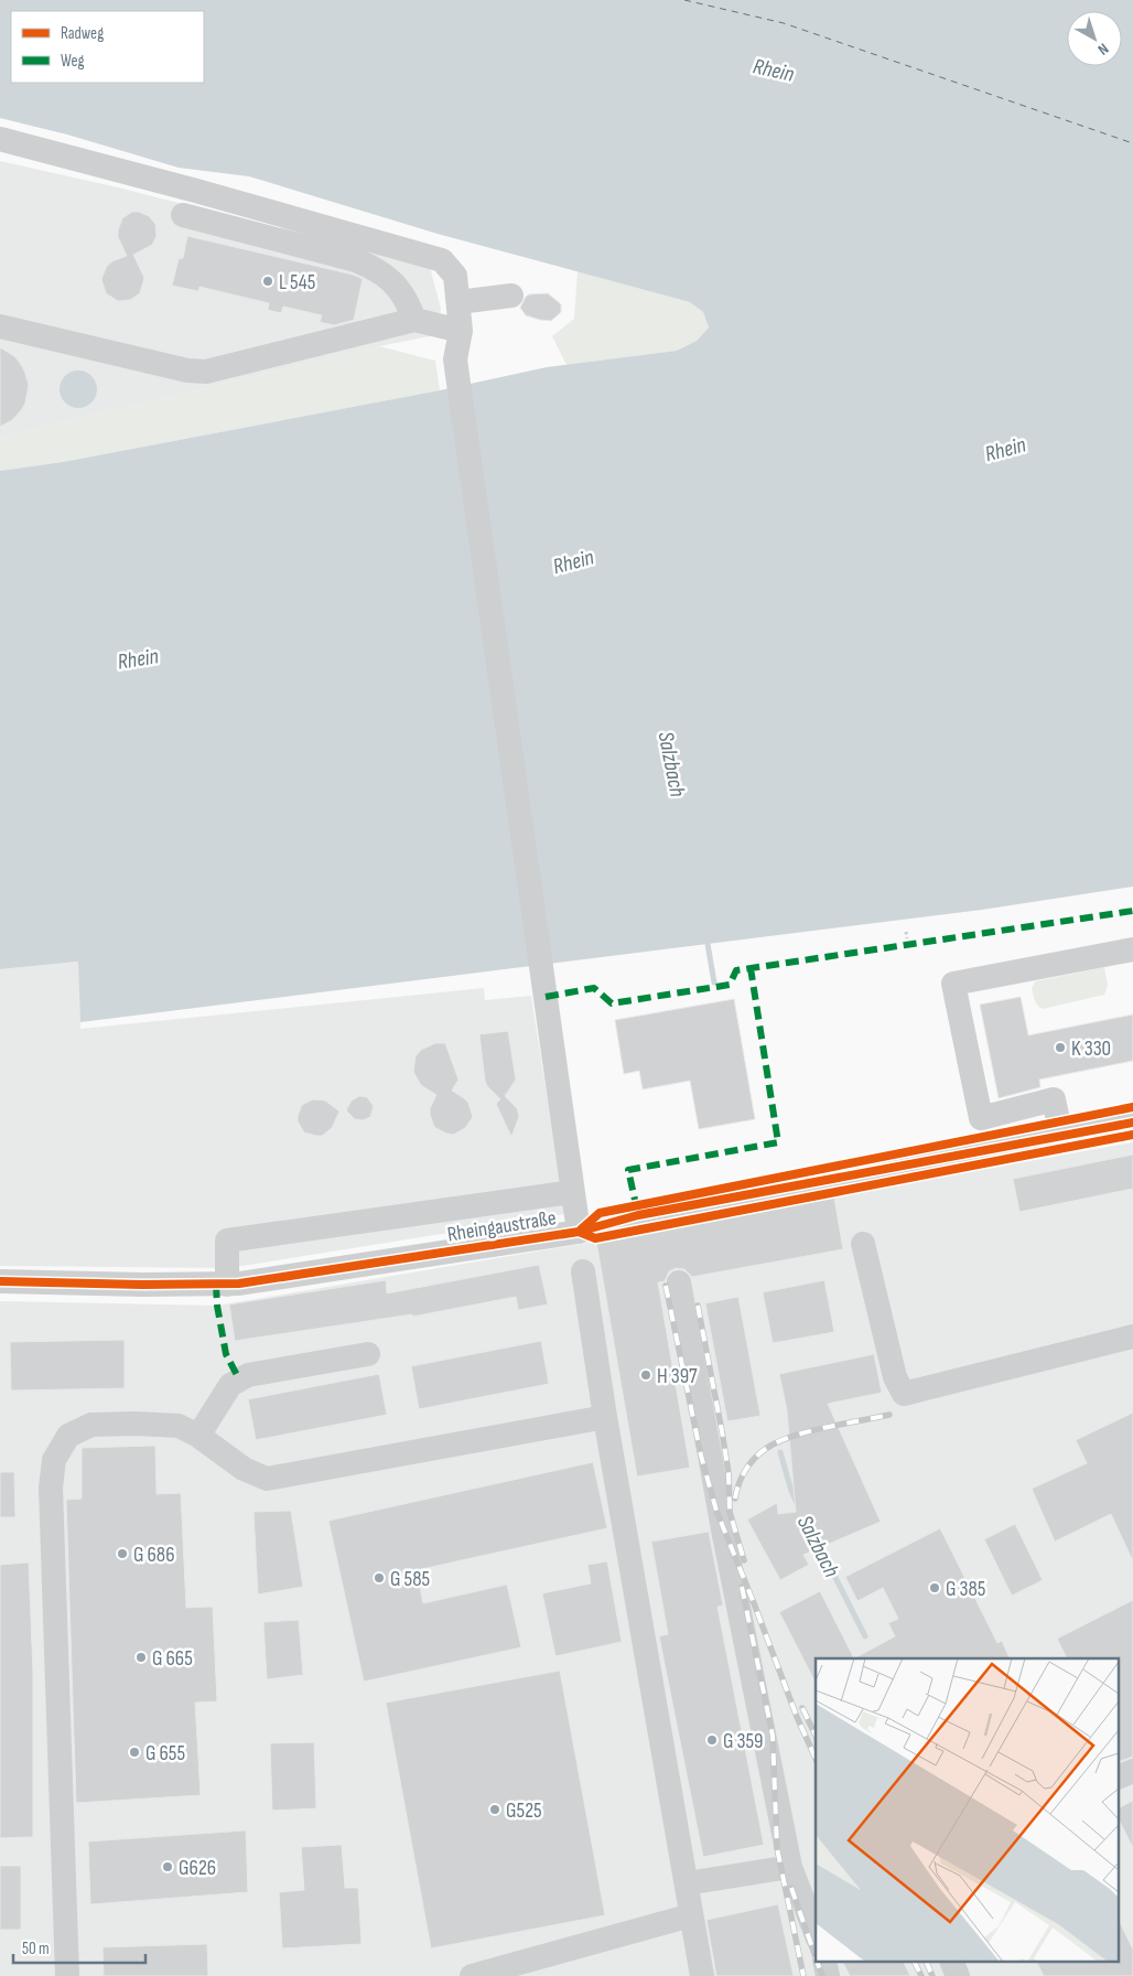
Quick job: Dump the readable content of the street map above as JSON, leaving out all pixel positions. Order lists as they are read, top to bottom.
{
  "streets": {
    "street": ["Rheingaustraße"]
  },
  "water": ["Rhein", "Salzbach"],
  "places": [
    "L 545",
    "K 330",
    "H 397",
    "G 686",
    "G 585",
    "G 385",
    "G 665",
    "G 359",
    "G 655",
    "G525",
    "G626"
  ],
  "legend": ["Radweg", "Weg"],
  "scale_bar": "50 m",
  "north": "bottom right"
}
